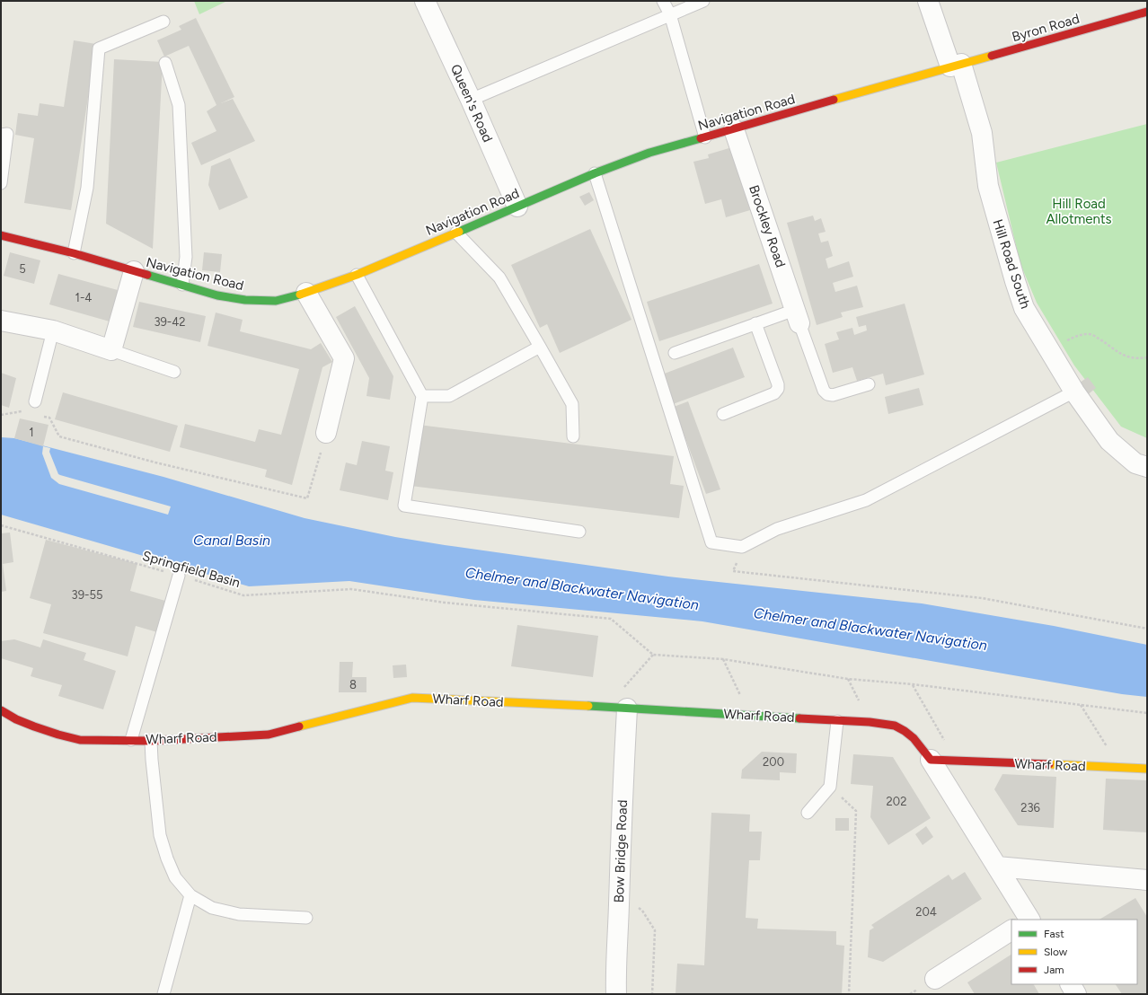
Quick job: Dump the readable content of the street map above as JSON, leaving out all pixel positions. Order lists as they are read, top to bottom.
{
  "streets": {
    "street": [
      "Byron Road",
      "Queen's Road",
      "Navigation Road",
      "Brockley Road",
      "Hill Road South",
      "Wharf Road",
      "Bow Bridge Road"
    ],
    "path": ["Springfield Basin"]
  },
  "crossings": [
    ["Byron Road", "Navigation Road"],
    ["Byron Road", "Hill Road South"],
    ["Queen's Road", "Navigation Road"],
    ["Navigation Road", "Brockley Road"],
    ["Navigation Road", "Hill Road South"],
    ["Wharf Road", "Bow Bridge Road"]
  ],
  "water": ["Canal Basin", "Chelmer and Blackwater Navigation"],
  "parks": ["Hill Road Allotments"],
  "house_numbers": [
    "5",
    "1-4",
    "39-42",
    "1",
    "39-55",
    "8",
    "200",
    "202",
    "236",
    "204"
  ],
  "legend": ["Fast", "Slow", "Jam"]
}
